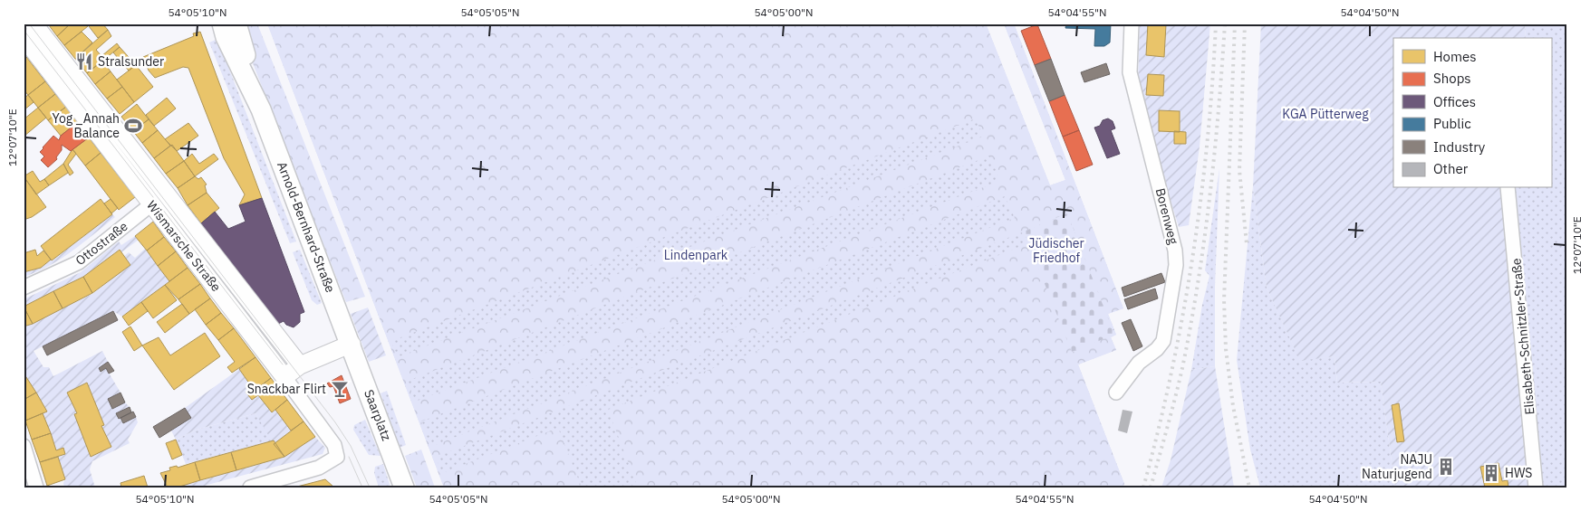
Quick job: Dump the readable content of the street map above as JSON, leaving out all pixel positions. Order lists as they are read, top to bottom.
{
  "streets": {
    "main road": ["Arnold-Bernhard-Straße", "Saarplatz"],
    "street": [
      "Borenweg",
      "Ottostraße",
      "Wismarsche Straße",
      "Elisabeth-Schnitzler-Straße"
    ]
  },
  "crossings": [
    ["Arnold-Bernhard-Straße", "Saarplatz"],
    ["Ottostraße", "Wismarsche Straße"]
  ],
  "parks": ["KGA Pütterweg", "Jüdischer Friedhof", "Lindenpark"],
  "places": {
    "restaurant": ["Stralsunder"],
    "sports": ["Yog _Annah Balance"],
    "bar": ["Snackbar Flirt"],
    "building": ["NAJU Naturjugend", "HWS"]
  },
  "legend": [
    "Homes",
    "Shops",
    "Offices",
    "Public",
    "Industry",
    "Other"
  ],
  "coordinates": [
    "54°05'10\"N",
    "54°05'05\"N",
    "54°05'00\"N",
    "54°04'55\"N",
    "54°04'50\"N",
    "12°07'10\"E"
  ]
}
